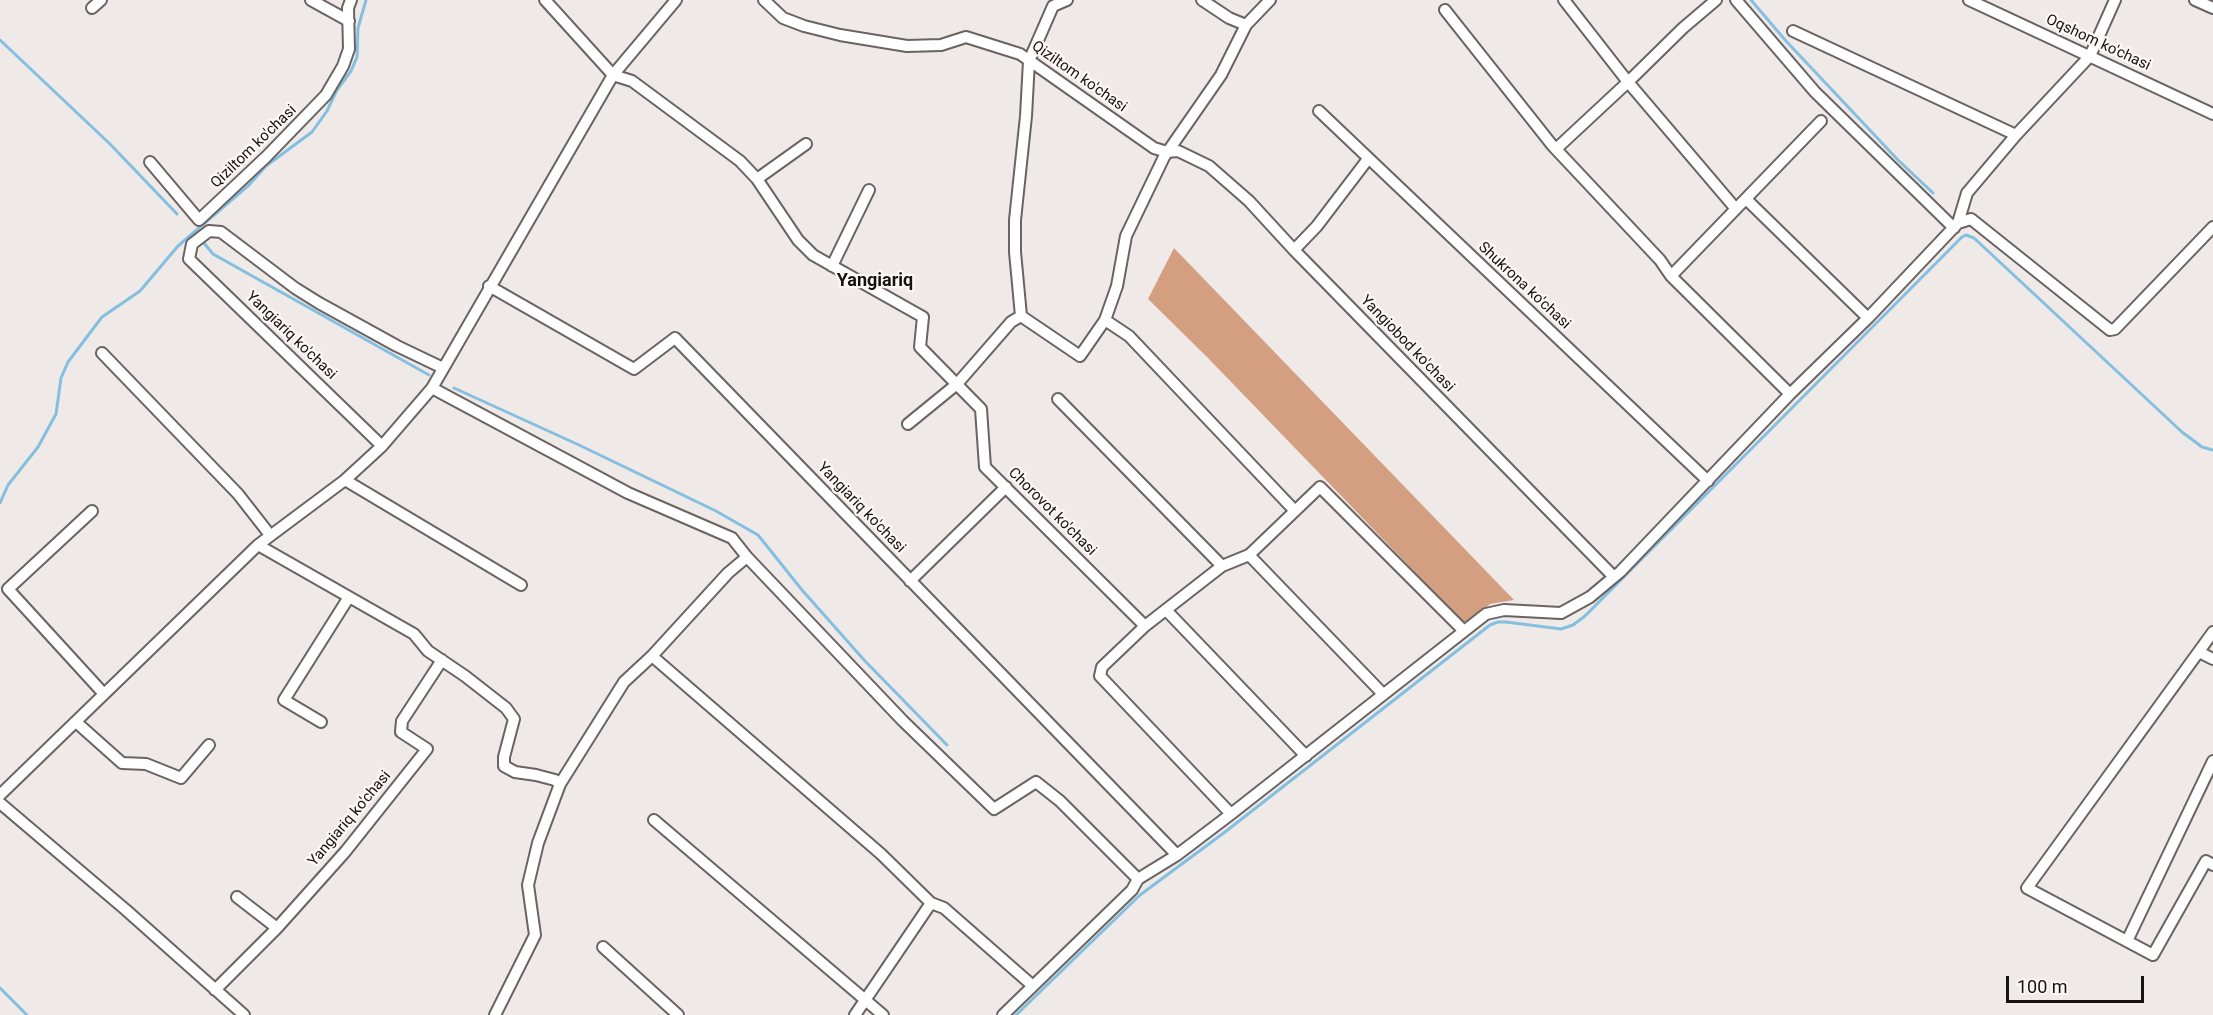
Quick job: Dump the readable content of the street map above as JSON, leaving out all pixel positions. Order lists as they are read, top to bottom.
{
  "streets": {
    "street": [
      "Oqshom ko'chasi",
      "Qiziltom ko'chasi",
      "Shukrona ko'chasi",
      "Yangiariq ko'chasi",
      "Yangiobod ko'chasi",
      "Chorovot ko'chasi"
    ]
  },
  "crossings": [
    ["Qiziltom ko'chasi", "Yangiobod ko'chasi"]
  ],
  "districts": ["Yangiariq"],
  "scale_bar": "100 m"
}
